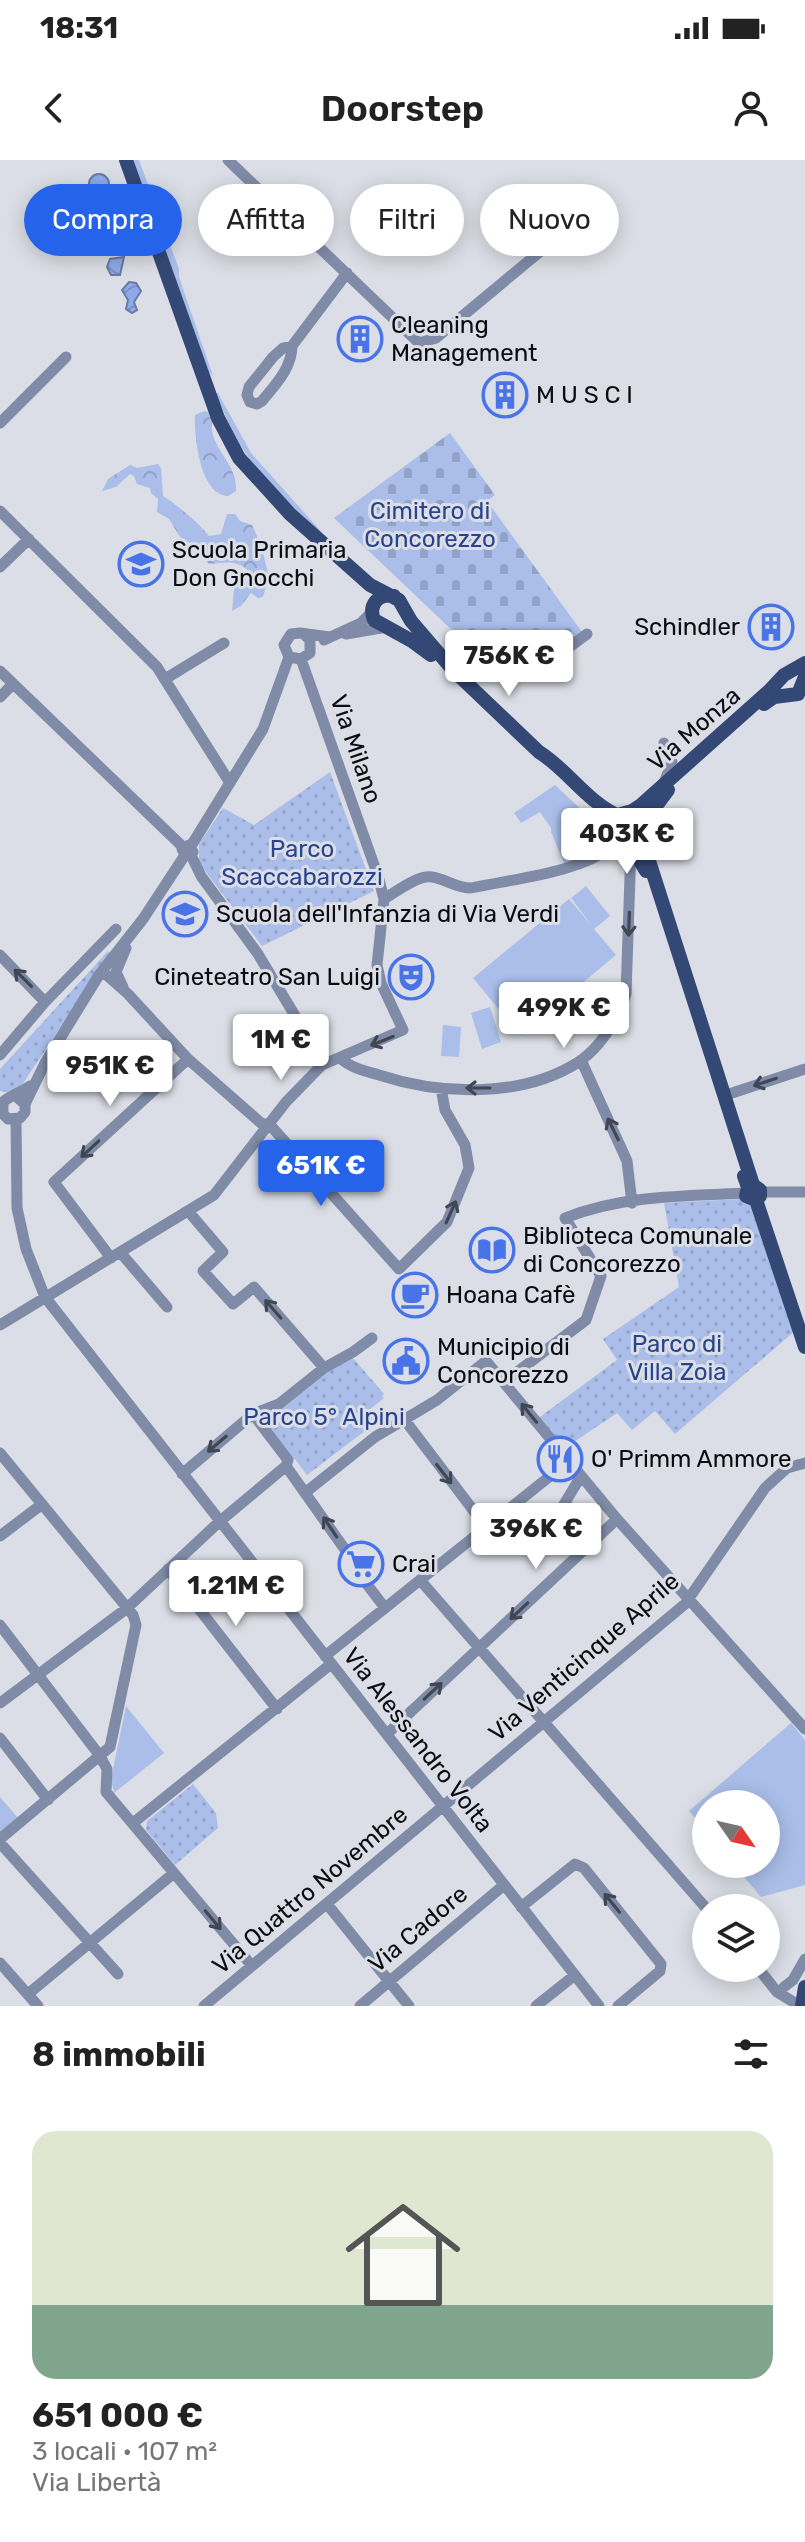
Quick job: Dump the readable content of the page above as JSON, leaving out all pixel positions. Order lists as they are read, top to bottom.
{
  "streets": {
    "main road": ["Via Monza"],
    "street": [
      "Via Milano",
      "Via Venticinque Aprile",
      "Via Alessandro Volta",
      "Via Quattro Novembre",
      "Via Cadore"
    ]
  },
  "crossings": [
    ["Via Venticinque Aprile", "Via Alessandro Volta"],
    ["Via Venticinque Aprile", "Via Quattro Novembre"],
    ["Via Alessandro Volta", "Via Quattro Novembre"],
    ["Via Alessandro Volta", "Via Cadore"]
  ],
  "parks": [
    "Cimitero di Concorezzo",
    "Parco Scaccabarozzi",
    "Parco di Villa Zoia",
    "Parco 5° Alpini"
  ],
  "places": {
    "building": ["Cleaning Management", "M U S C I", "Schindler"],
    "school or university": ["Scuola Primaria Don Gnocchi", "Scuola dell'Infanzia di Via Verdi"],
    "theatre": ["Cineteatro San Luigi"],
    "library": ["Biblioteca Comunale di Concorezzo"],
    "cafe": ["Hoana Cafè"],
    "public building": ["Municipio di Concorezzo"],
    "restaurant": ["O' Primm Ammore"],
    "supermarket": ["Crai"]
  },
  "north": "bottom right",
  "page": {
    "status": "18:31",
    "header": "Doorstep",
    "chip": [
      "Compra",
      "Affitta",
      "Filtri",
      "Nuovo"
    ],
    "price": [
      "756K €",
      "403K €",
      "499K €",
      "1M €",
      "951K €",
      "651K €",
      "396K €",
      "1.21M €"
    ],
    "heading": "8 immobili",
    "list": [
      {
        "name": "651 000 €",
        "note": "3 locali · 107 m² · Via Libertà"
      }
    ]
  }
}
